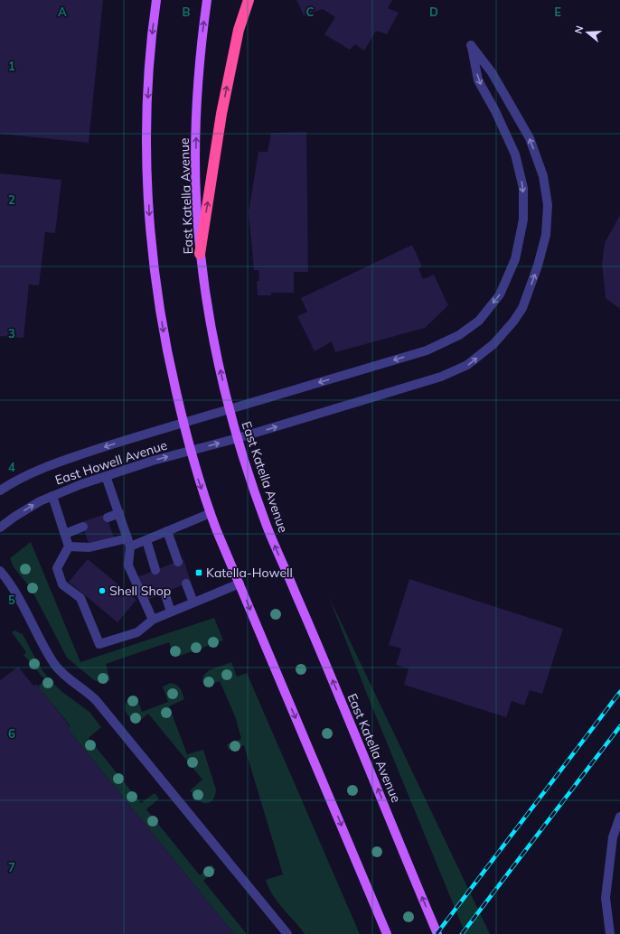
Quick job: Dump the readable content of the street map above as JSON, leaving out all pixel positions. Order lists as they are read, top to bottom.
{
  "streets": {
    "main road": ["East Katella Avenue"],
    "street": ["East Howell Avenue"]
  },
  "crossings": [
    ["East Katella Avenue", "East Howell Avenue"]
  ],
  "places": {
    "transit": ["Katella-Howell"],
    "other": ["Shell Shop"]
  },
  "north": "left",
  "grid": {
    "columns": [
      "A",
      "B",
      "C",
      "D",
      "E"
    ],
    "rows": [
      "1",
      "2",
      "3",
      "4",
      "5",
      "6",
      "7"
    ]
  }
}
